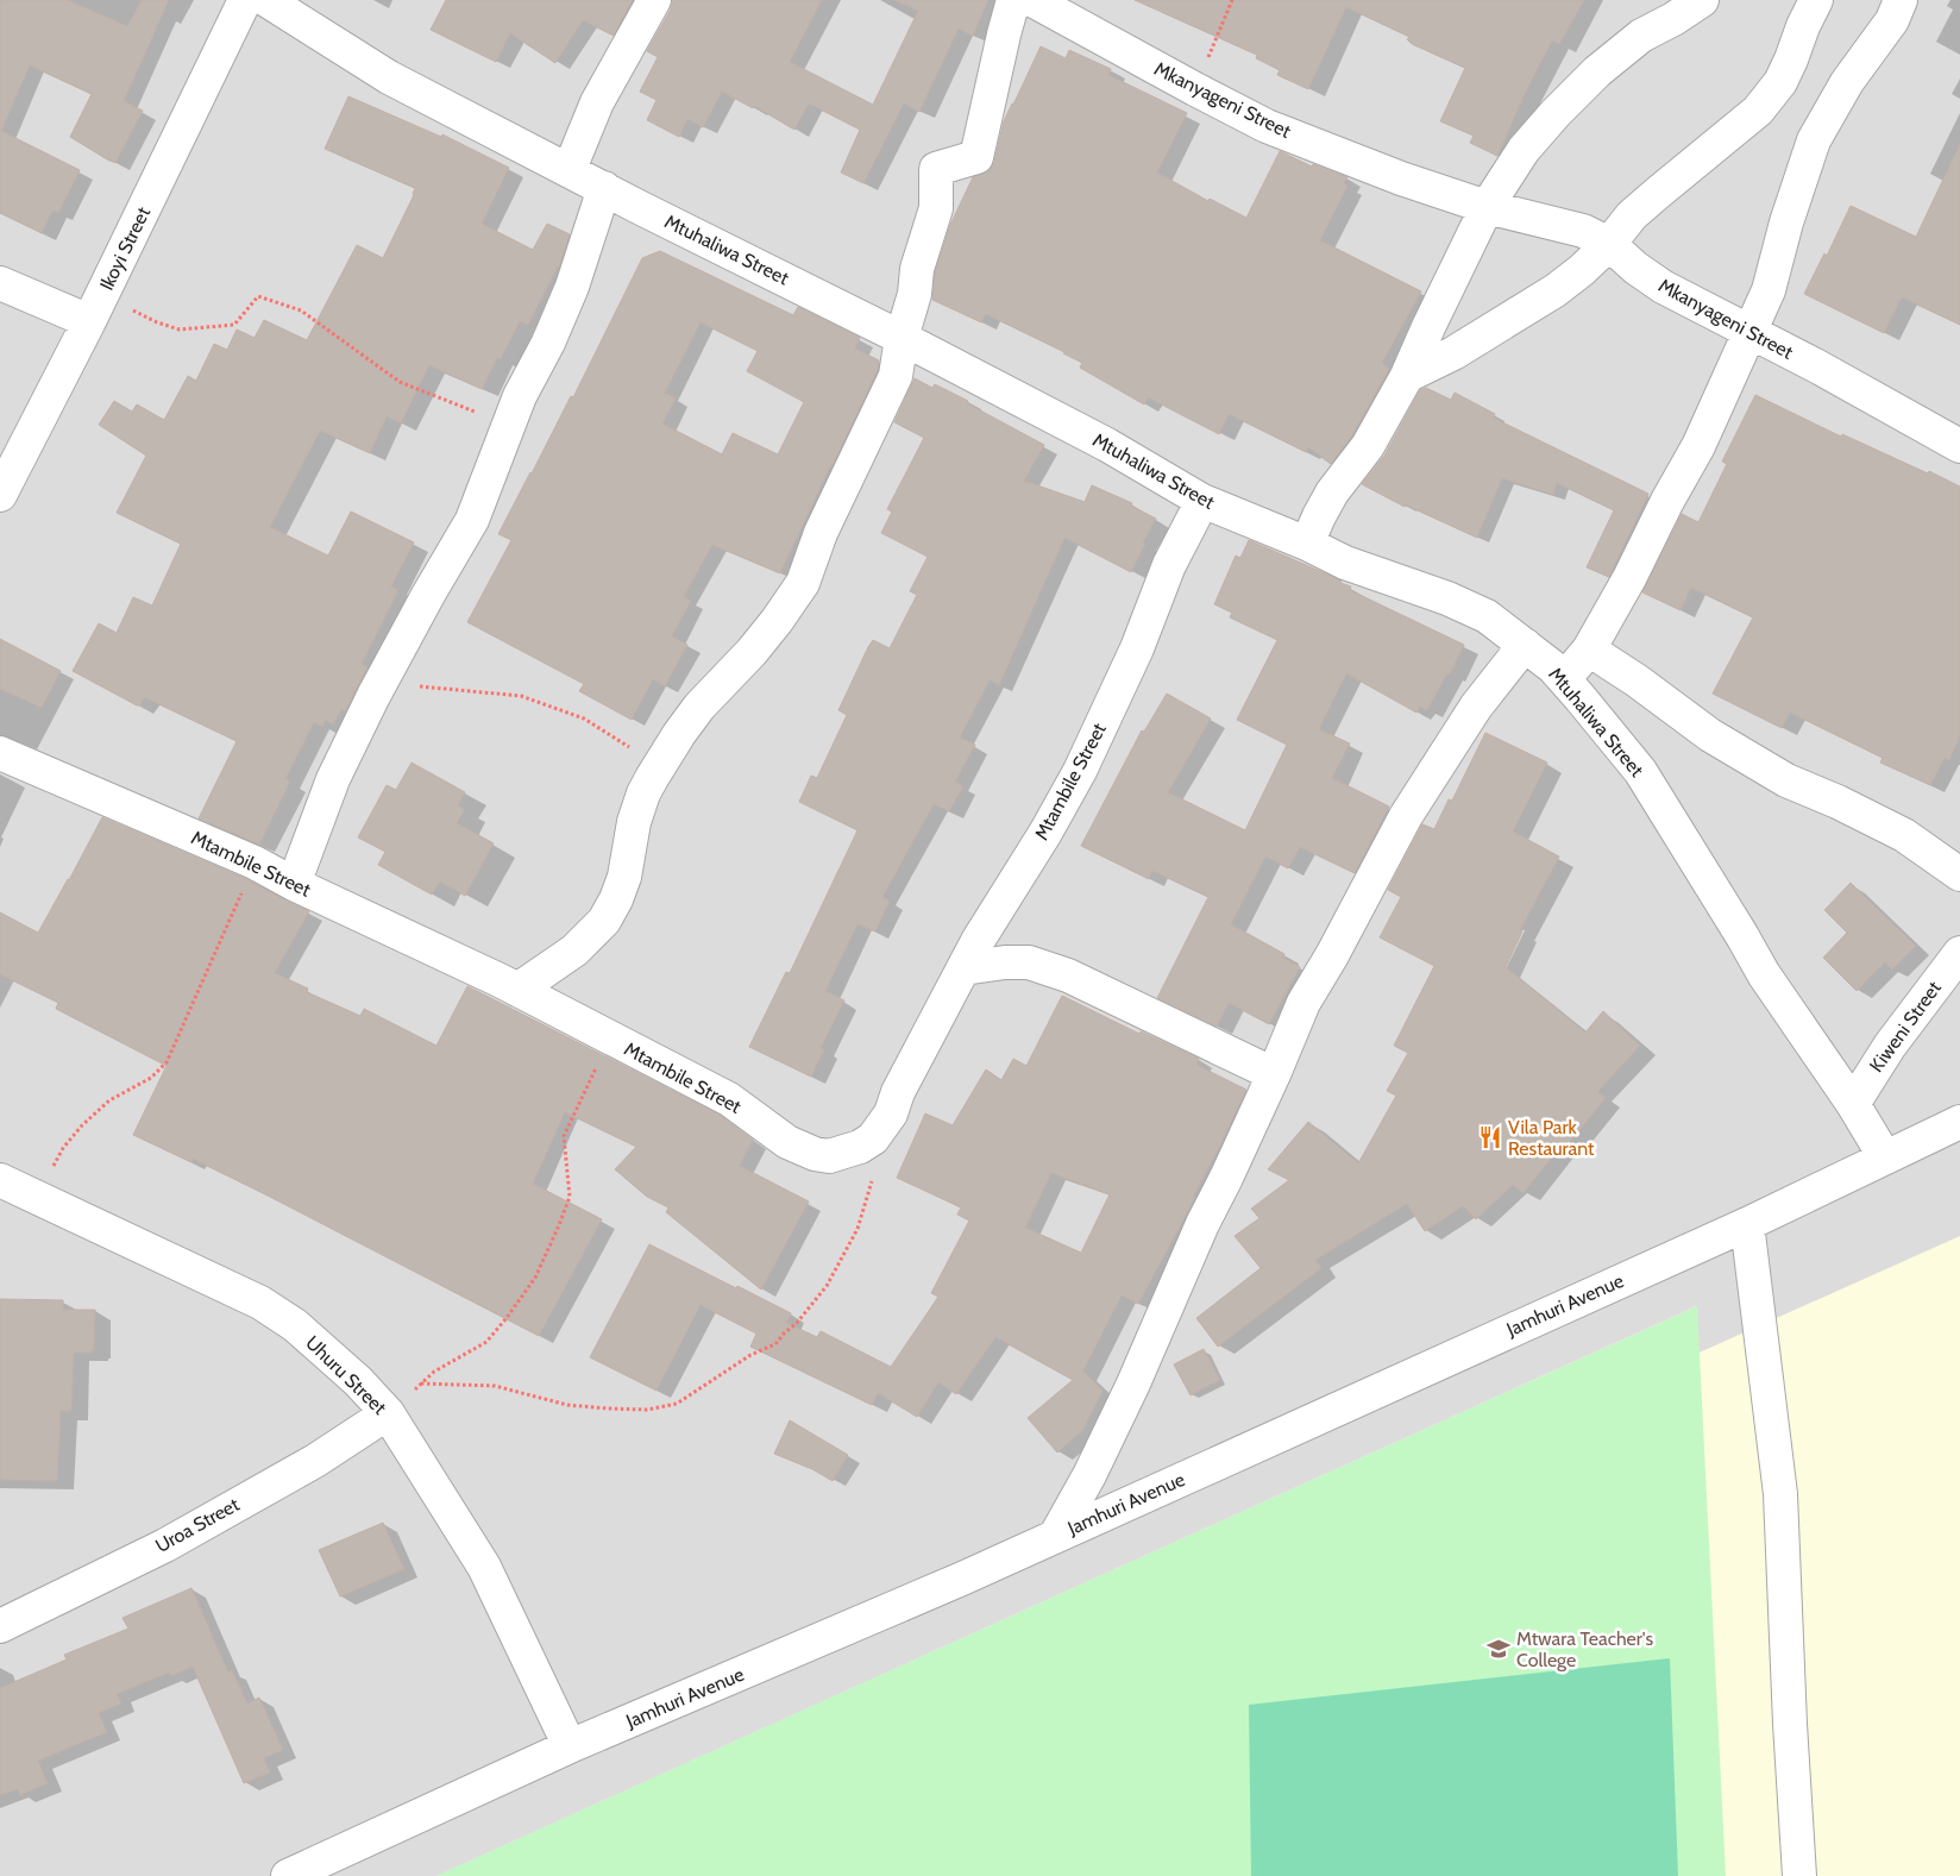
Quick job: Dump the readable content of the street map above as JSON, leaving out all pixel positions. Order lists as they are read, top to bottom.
{
  "streets": {
    "street": [
      "Mkanyageni Street",
      "Ikoyi Street",
      "Mtuhaliwa Street",
      "Mtambile Street",
      "Kiweni Street",
      "Jamhuri Avenue",
      "Uhuru Street",
      "Uroa Street"
    ]
  },
  "crossings": [
    ["Mtuhaliwa Street", "Mtambile Street"],
    ["Mtuhaliwa Street", "Kiweni Street"],
    ["Mtuhaliwa Street", "Jamhuri Avenue"],
    ["Jamhuri Avenue", "Uhuru Street"],
    ["Uhuru Street", "Uroa Street"]
  ],
  "places": {
    "restaurant": ["Vila Park Restaurant"],
    "school or university": ["Mtwara Teacher's College"]
  }
}
